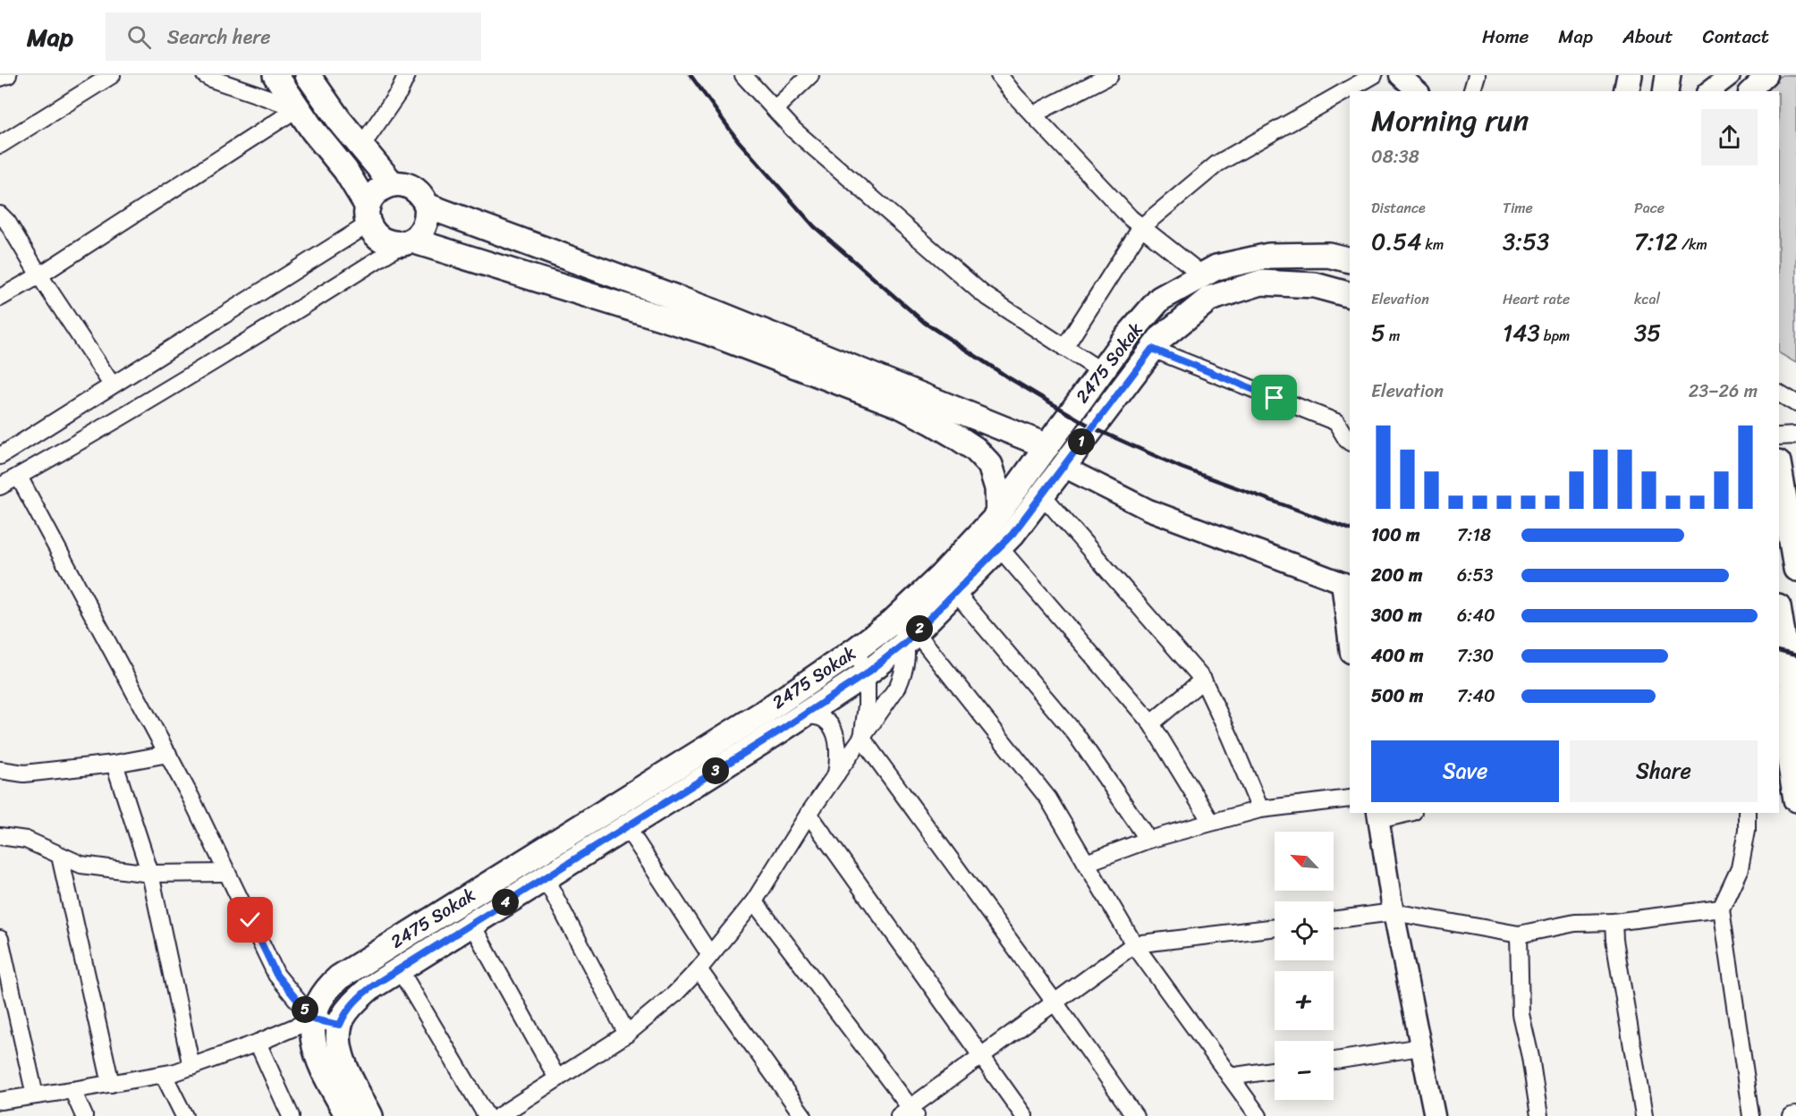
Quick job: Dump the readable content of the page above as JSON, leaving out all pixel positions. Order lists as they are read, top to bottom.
{
  "streets": {
    "main road": ["2475 Sokak"]
  },
  "north": "top left",
  "page": {
    "header": "Map",
    "search": "Search here",
    "nav": [
      "Home",
      "Map",
      "About",
      "Contact"
    ],
    "heading": ["Morning run", "08:38"],
    "stats": [
      ["Distance", "0.54 km"],
      ["Time", "3:53"],
      ["Pace", "7:12 /km"],
      ["Elevation", "5 m"],
      ["Heart rate", "143 bpm"],
      ["kcal", "35"]
    ],
    "chart": ["Elevation", "23–26 m"],
    "pins": [
      "1",
      "2",
      "3",
      "4",
      "5"
    ],
    "list": [
      {
        "name": "100 m",
        "note": "7:18"
      },
      {
        "name": "200 m",
        "note": "6:53"
      },
      {
        "name": "300 m",
        "note": "6:40"
      },
      {
        "name": "400 m",
        "note": "7:30"
      },
      {
        "name": "500 m",
        "note": "7:40"
      }
    ],
    "buttons": ["Save", "Share"],
    "map_buttons": ["+", "−"]
  }
}
